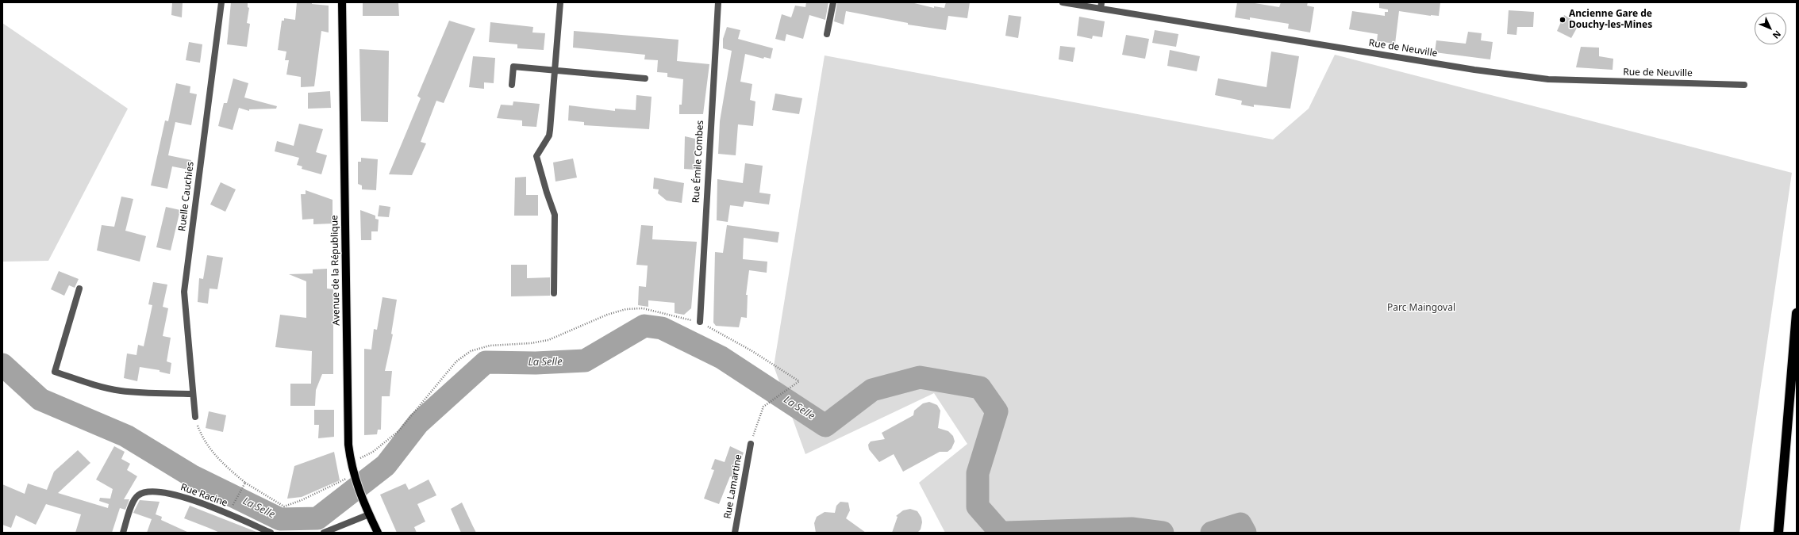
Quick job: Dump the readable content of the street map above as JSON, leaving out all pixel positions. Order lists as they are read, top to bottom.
{
  "streets": {
    "main road": ["Avenue de la République"],
    "street": [
      "Rue de Neuville",
      "Rue Émile Combes",
      "Ruelle Cauchies",
      "Rue Lamartine",
      "Rue Racine"
    ]
  },
  "water": ["La Selle"],
  "parks": ["Parc Maingoval"],
  "places": ["Ancienne Gare de Douchy-les-Mines"],
  "north": "bottom right"
}
